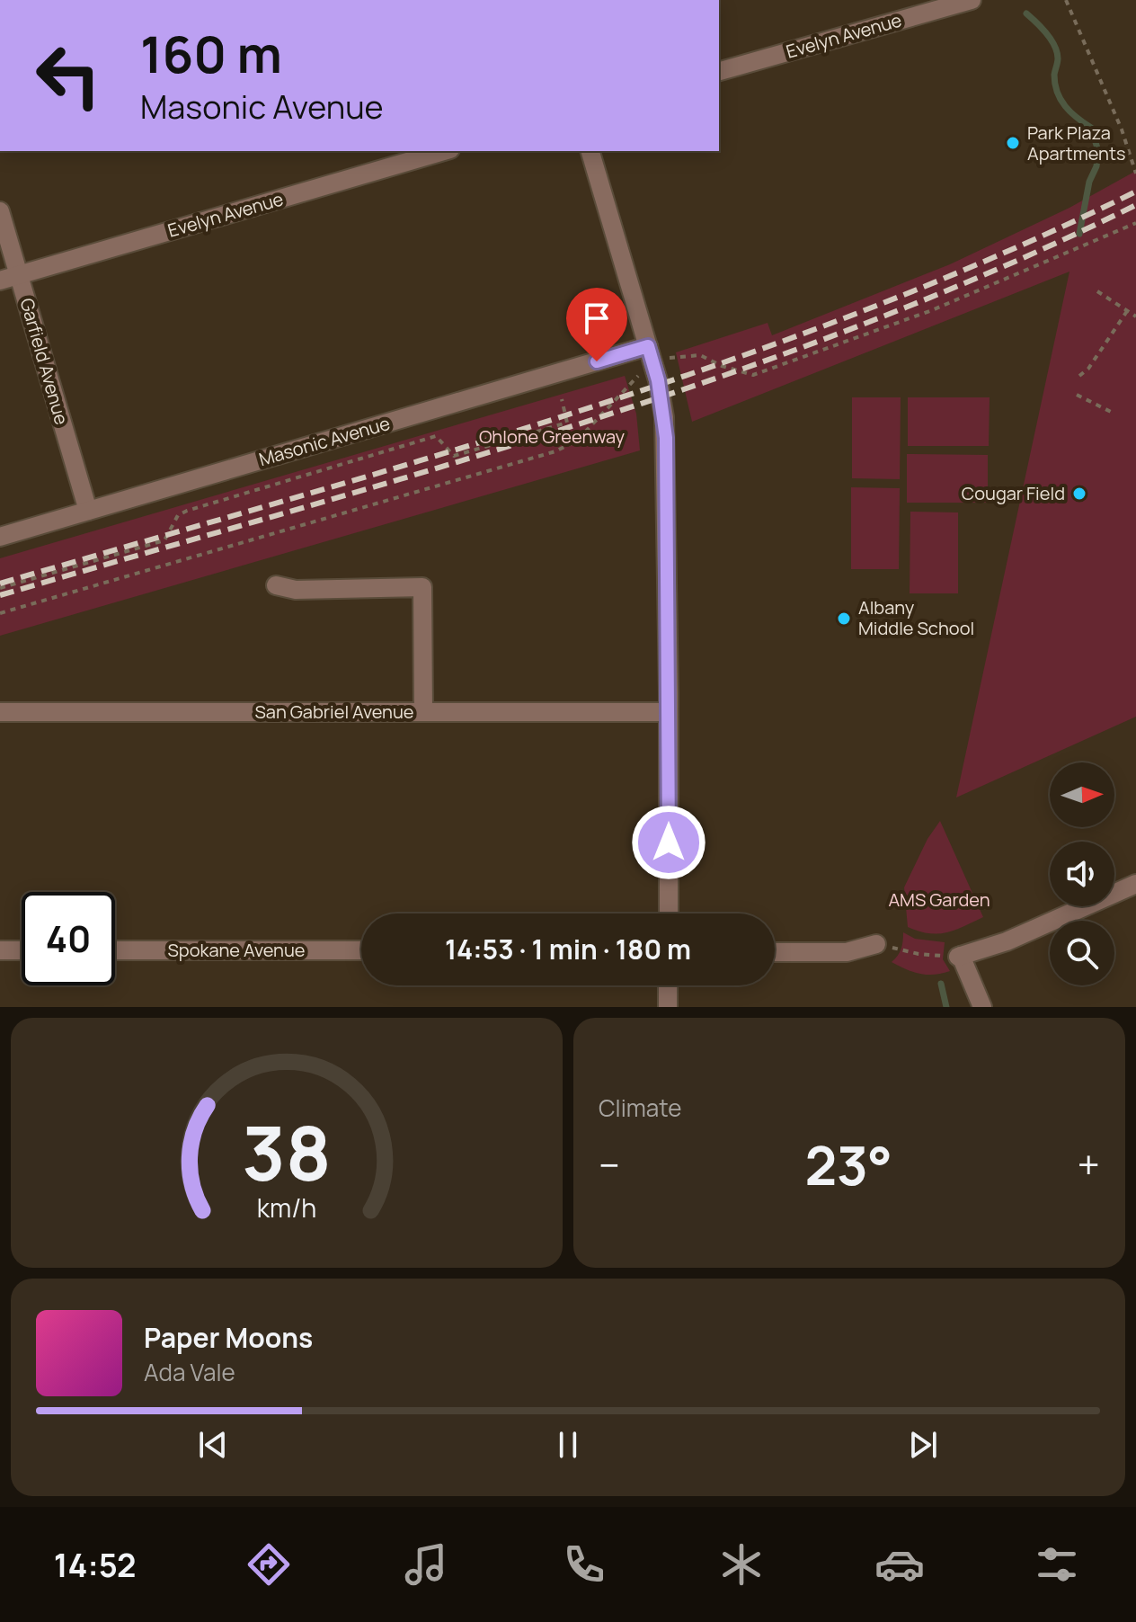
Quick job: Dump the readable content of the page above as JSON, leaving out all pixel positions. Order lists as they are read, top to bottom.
{
  "streets": {
    "street": [
      "Evelyn Avenue",
      "Garfield Avenue",
      "Masonic Avenue",
      "San Gabriel Avenue",
      "Spokane Avenue"
    ]
  },
  "crossings": [
    ["Evelyn Avenue", "Garfield Avenue"],
    ["Garfield Avenue", "Masonic Avenue"]
  ],
  "parks": ["Ohlone Greenway", "AMS Garden"],
  "places": ["Park Plaza Apartments", "Cougar Field", "Albany Middle School"],
  "north": "right",
  "page": {
    "turn": ["160 m", "Masonic Avenue"],
    "limit": "40",
    "trip": "14:53 · 1 min · 180 m",
    "tile": "Climate",
    "heat": ["−", "23°", "+"],
    "song": ["Paper Moons", "Ada Vale"],
    "tabs": "14:52",
    "gauge": ["38", "km/h"]
  }
}
